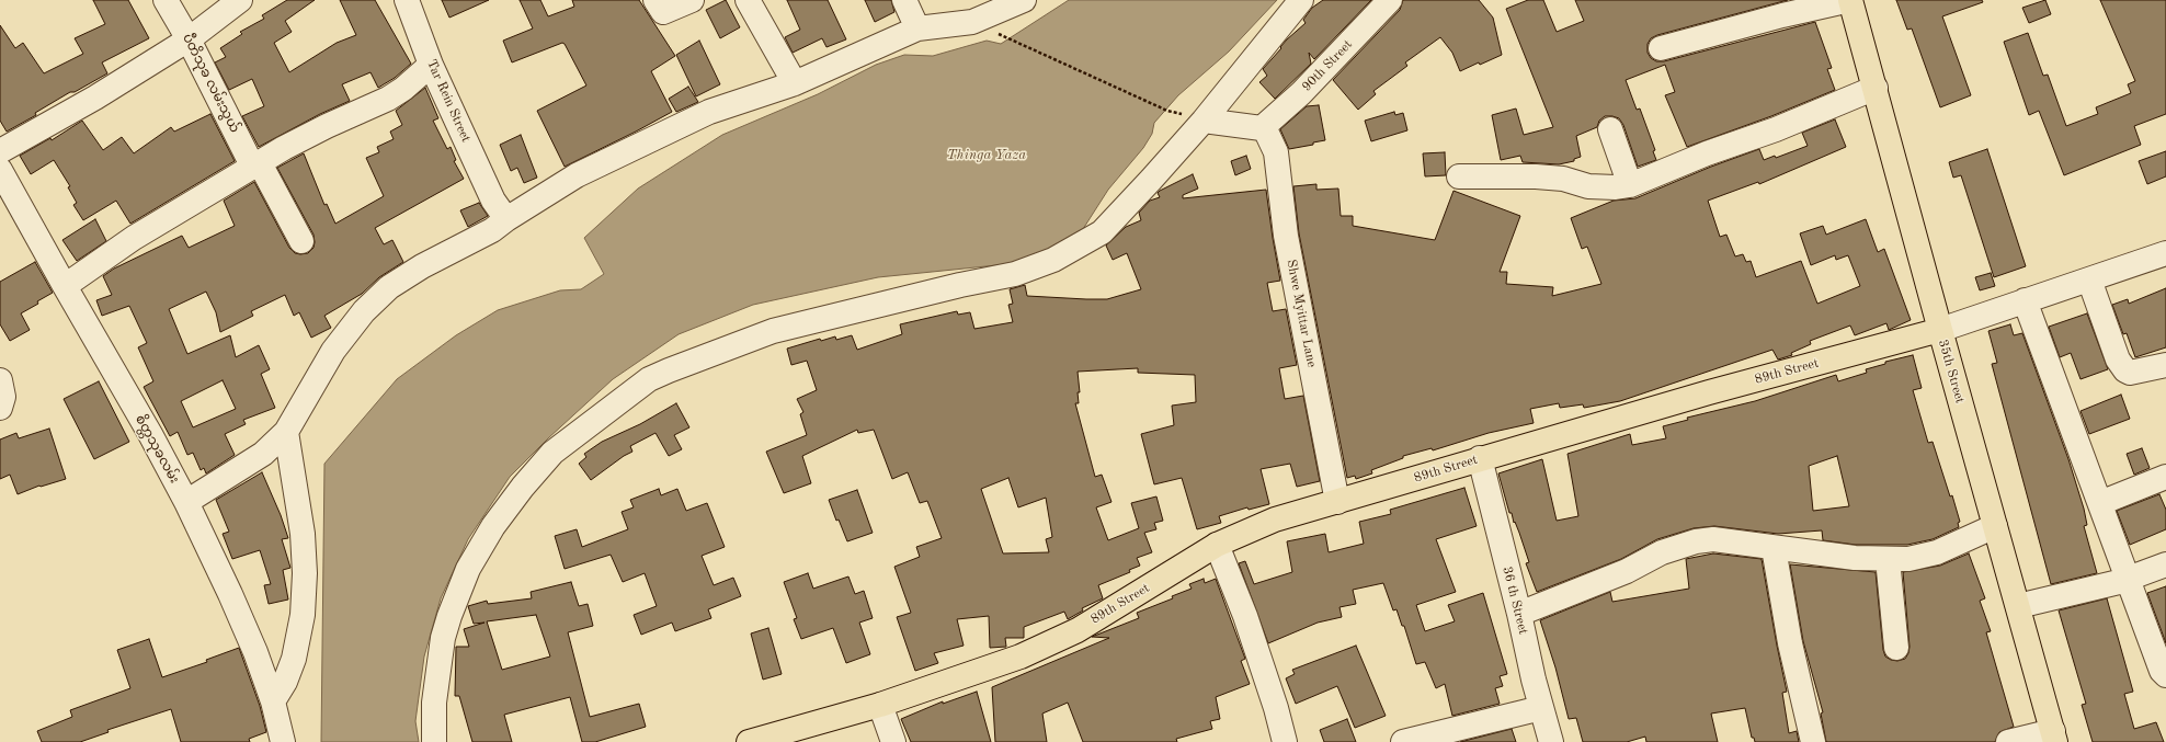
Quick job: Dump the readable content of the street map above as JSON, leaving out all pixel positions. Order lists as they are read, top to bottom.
{
  "streets": {
    "main road": ["89th Street", "35th Street"],
    "street": [
      "90th Street",
      "ပီတိသုခ လမ်းသွယ်",
      "Tar Rein Street",
      "Shwe Myittar Lane",
      "စိတ္တသုခလမ်း",
      "36 th Street"
    ]
  },
  "crossings": [
    ["90th Street", "Shwe Myittar Lane"],
    ["Shwe Myittar Lane", "89th Street"],
    ["89th Street", "35th Street"],
    ["89th Street", "36 th Street"]
  ],
  "water": ["Thinga Yaza"]
}
